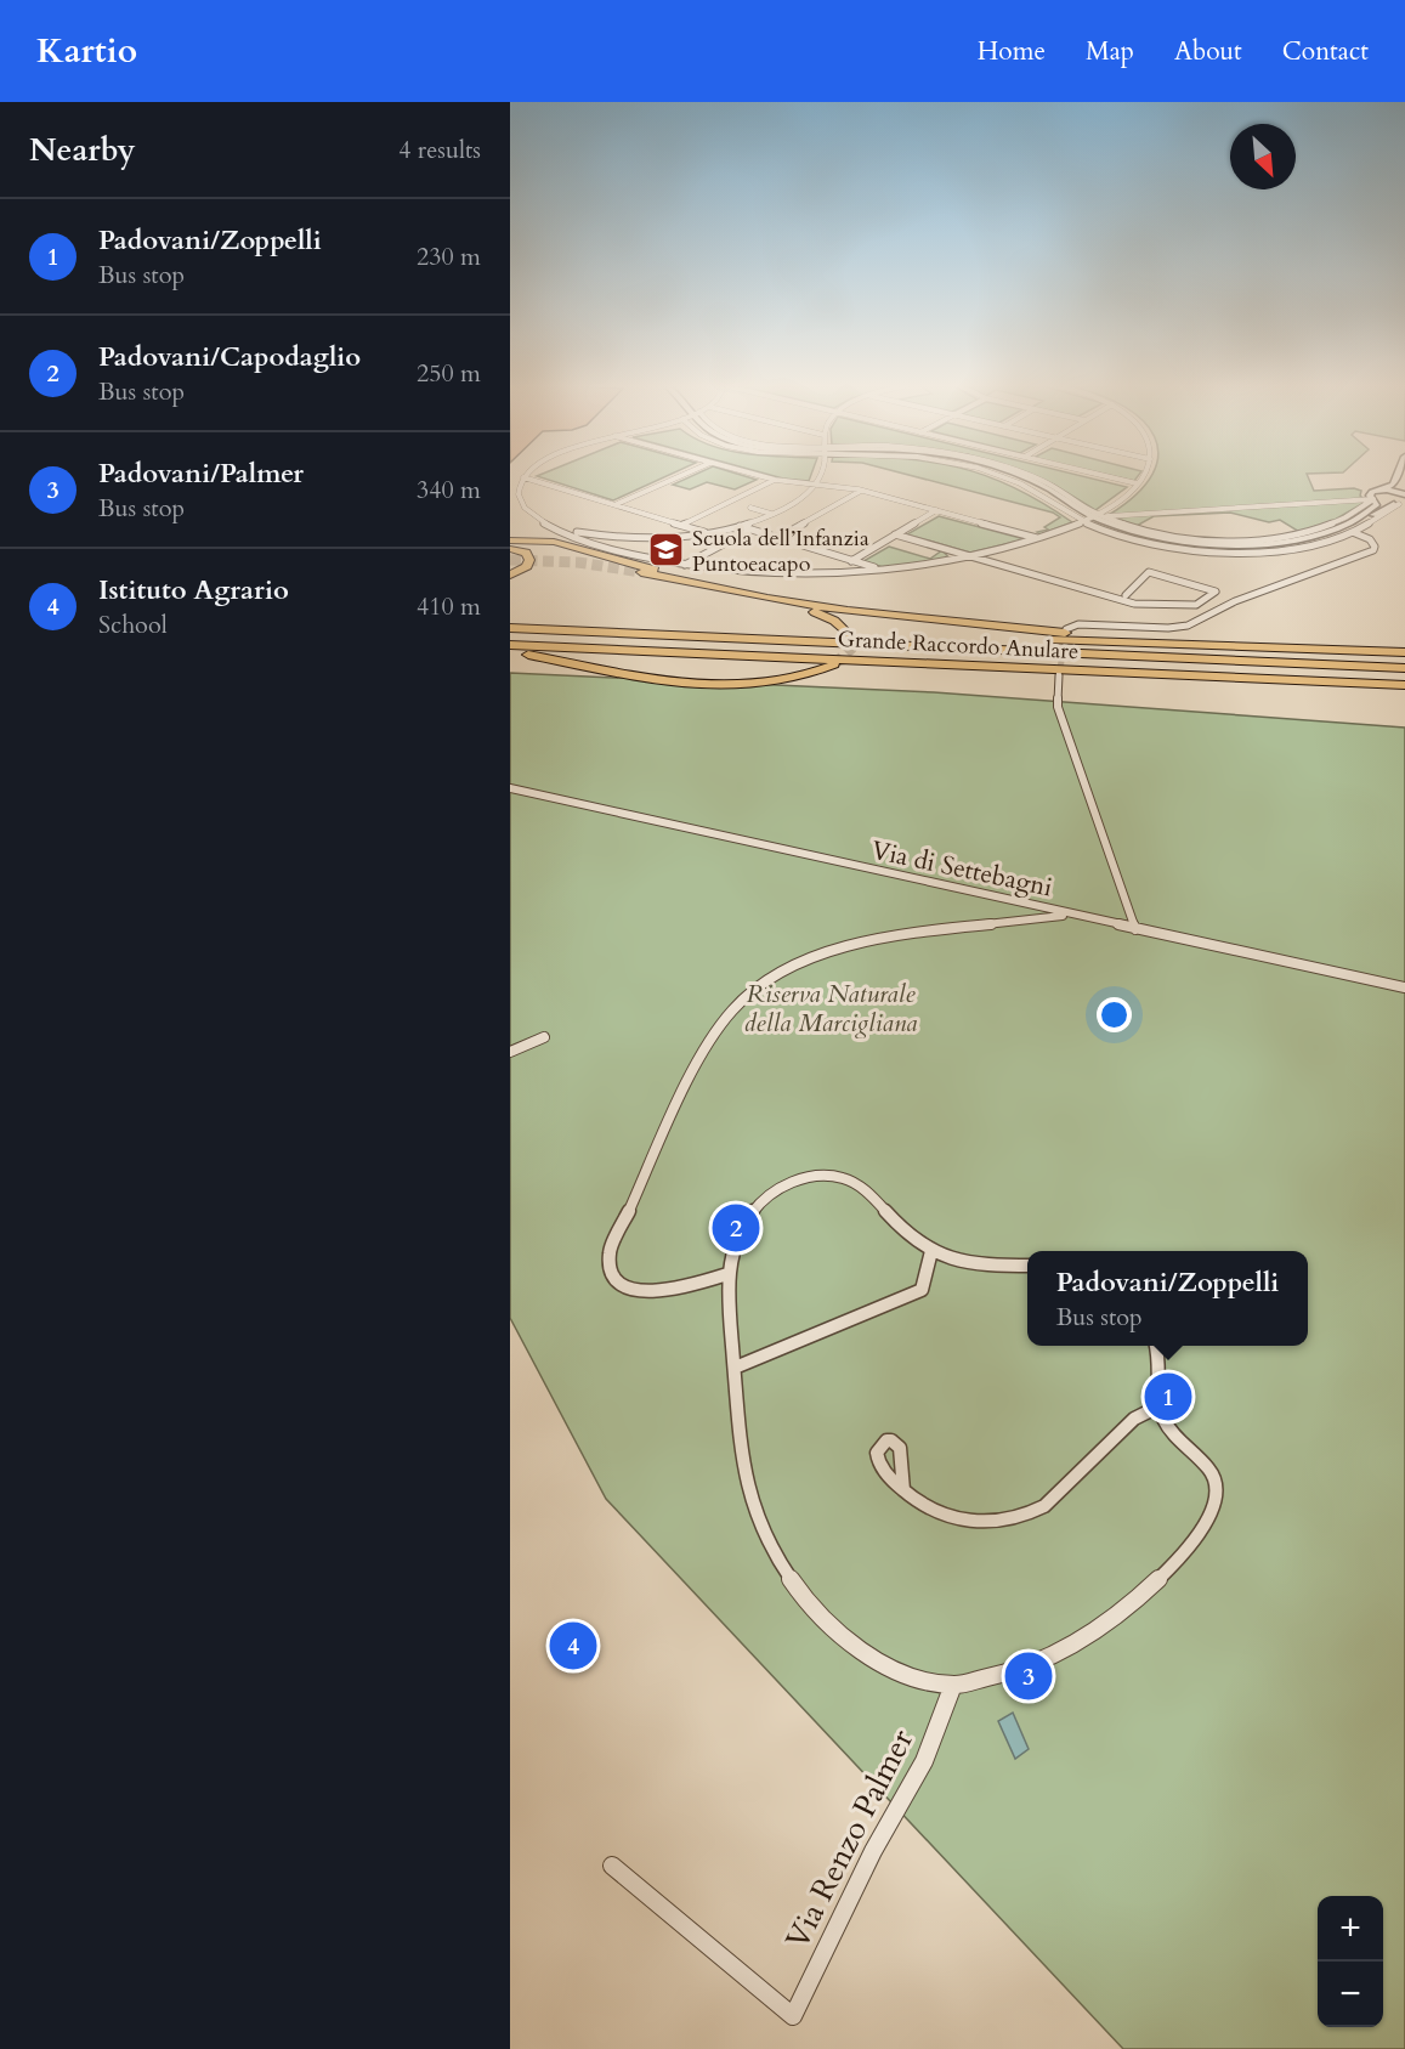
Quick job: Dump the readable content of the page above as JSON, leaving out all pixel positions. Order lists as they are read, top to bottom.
{
  "streets": {
    "highway": ["Grande Raccordo Anulare"],
    "street": ["Via di Settebagni", "Via Renzo Palmer"]
  },
  "parks": ["Riserva Naturale della Marcigliana"],
  "places": {
    "school or university": ["Scuola dell’Infanzia Puntoeacapo"]
  },
  "north": "bottom right",
  "page": {
    "header": "Kartio",
    "nav": [
      "Home",
      "Map",
      "About",
      "Contact"
    ],
    "heading": ["Nearby", "4 results"],
    "list": [
      {
        "mark": "1",
        "name": "Padovani/Zoppelli",
        "note": "Bus stop",
        "value": "230 m"
      },
      {
        "mark": "2",
        "name": "Padovani/Capodaglio",
        "note": "Bus stop",
        "value": "250 m"
      },
      {
        "mark": "3",
        "name": "Padovani/Palmer",
        "note": "Bus stop",
        "value": "340 m"
      },
      {
        "mark": "4",
        "name": "Istituto Agrario",
        "note": "School",
        "value": "410 m"
      }
    ],
    "pins": [
      "2",
      "1",
      "4",
      "3"
    ],
    "popup": ["Padovani/Zoppelli", "Bus stop"],
    "map_buttons": ["+", "−"]
  }
}
